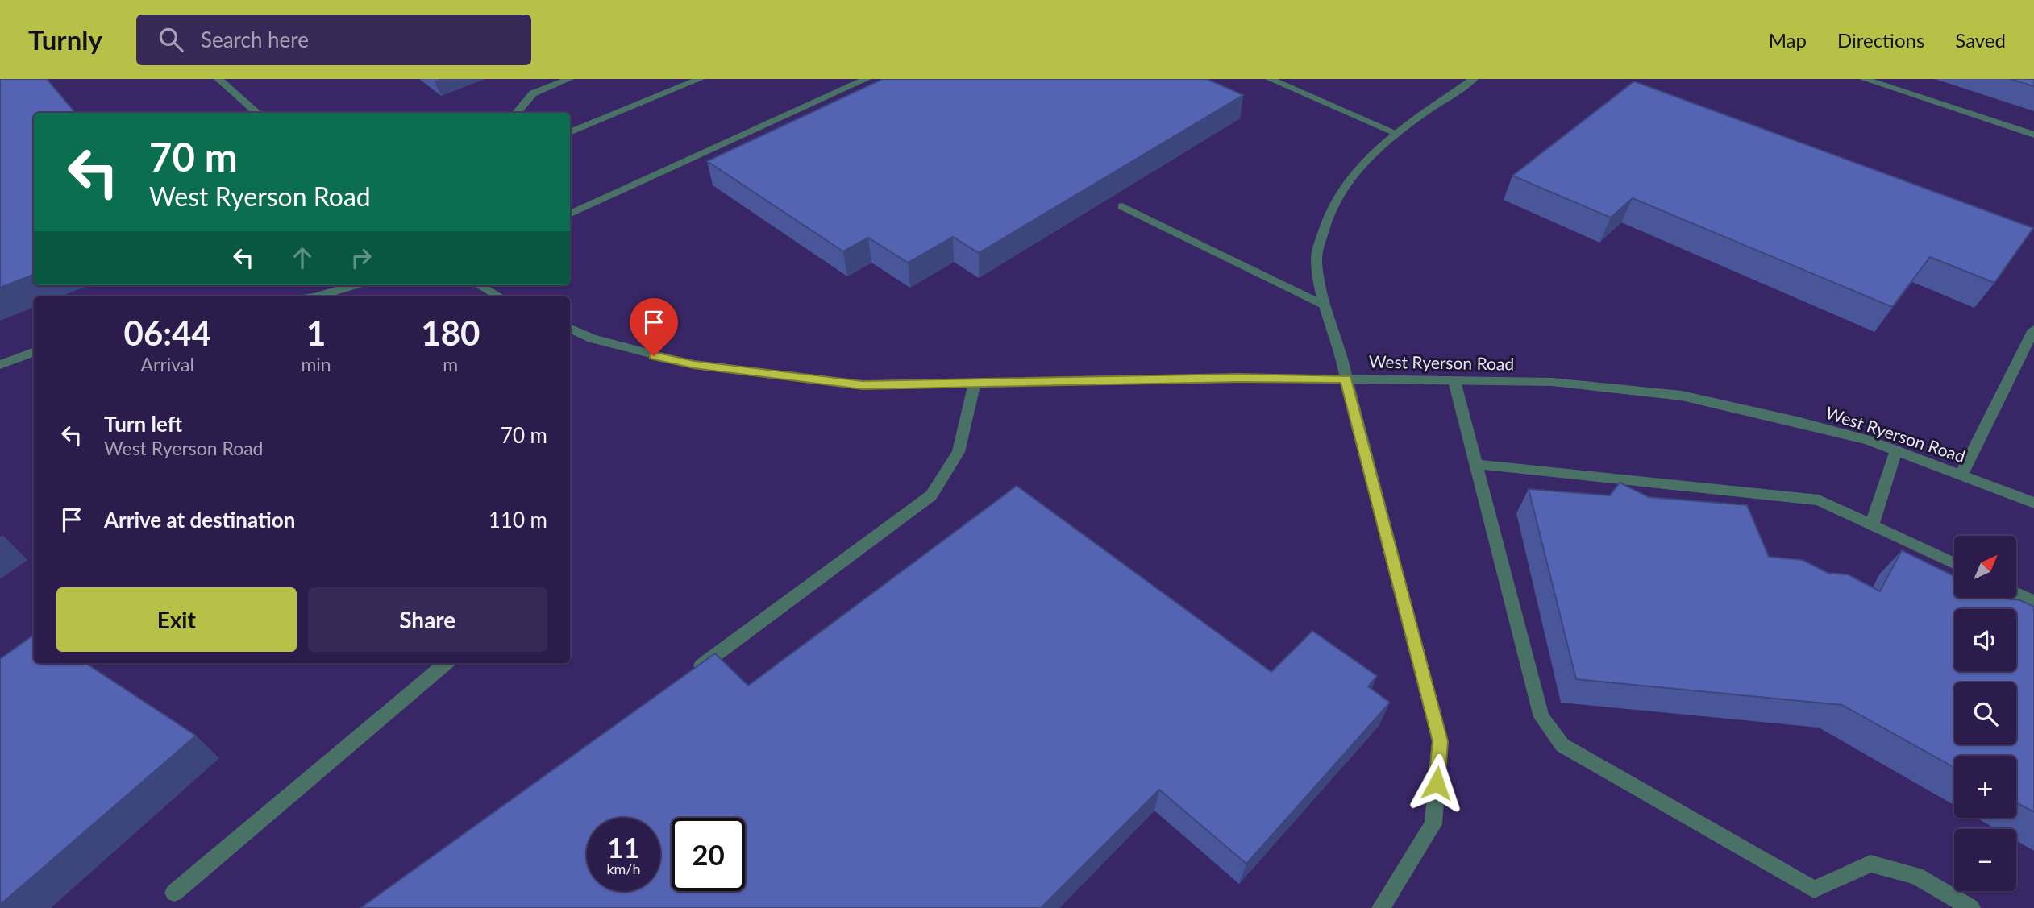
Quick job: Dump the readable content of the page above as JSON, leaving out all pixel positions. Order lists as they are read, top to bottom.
{
  "streets": {
    "street": ["West Ryerson Road"]
  },
  "north": "top right",
  "page": {
    "header": "Turnly",
    "search": "Search here",
    "nav": ["Map", "Directions", "Saved"],
    "turn": ["70 m", "West Ryerson Road"],
    "eta": [
      "06:44",
      "Arrival",
      "1",
      "min",
      "180",
      "m"
    ],
    "list": [
      {
        "name": "Turn left",
        "note": "West Ryerson Road",
        "value": "70 m"
      },
      {
        "name": "Arrive at destination",
        "value": "110 m"
      }
    ],
    "map_buttons": ["+", "−"],
    "buttons": ["Exit", "Share"],
    "speed": "11 km/h",
    "limit": "20"
  }
}
